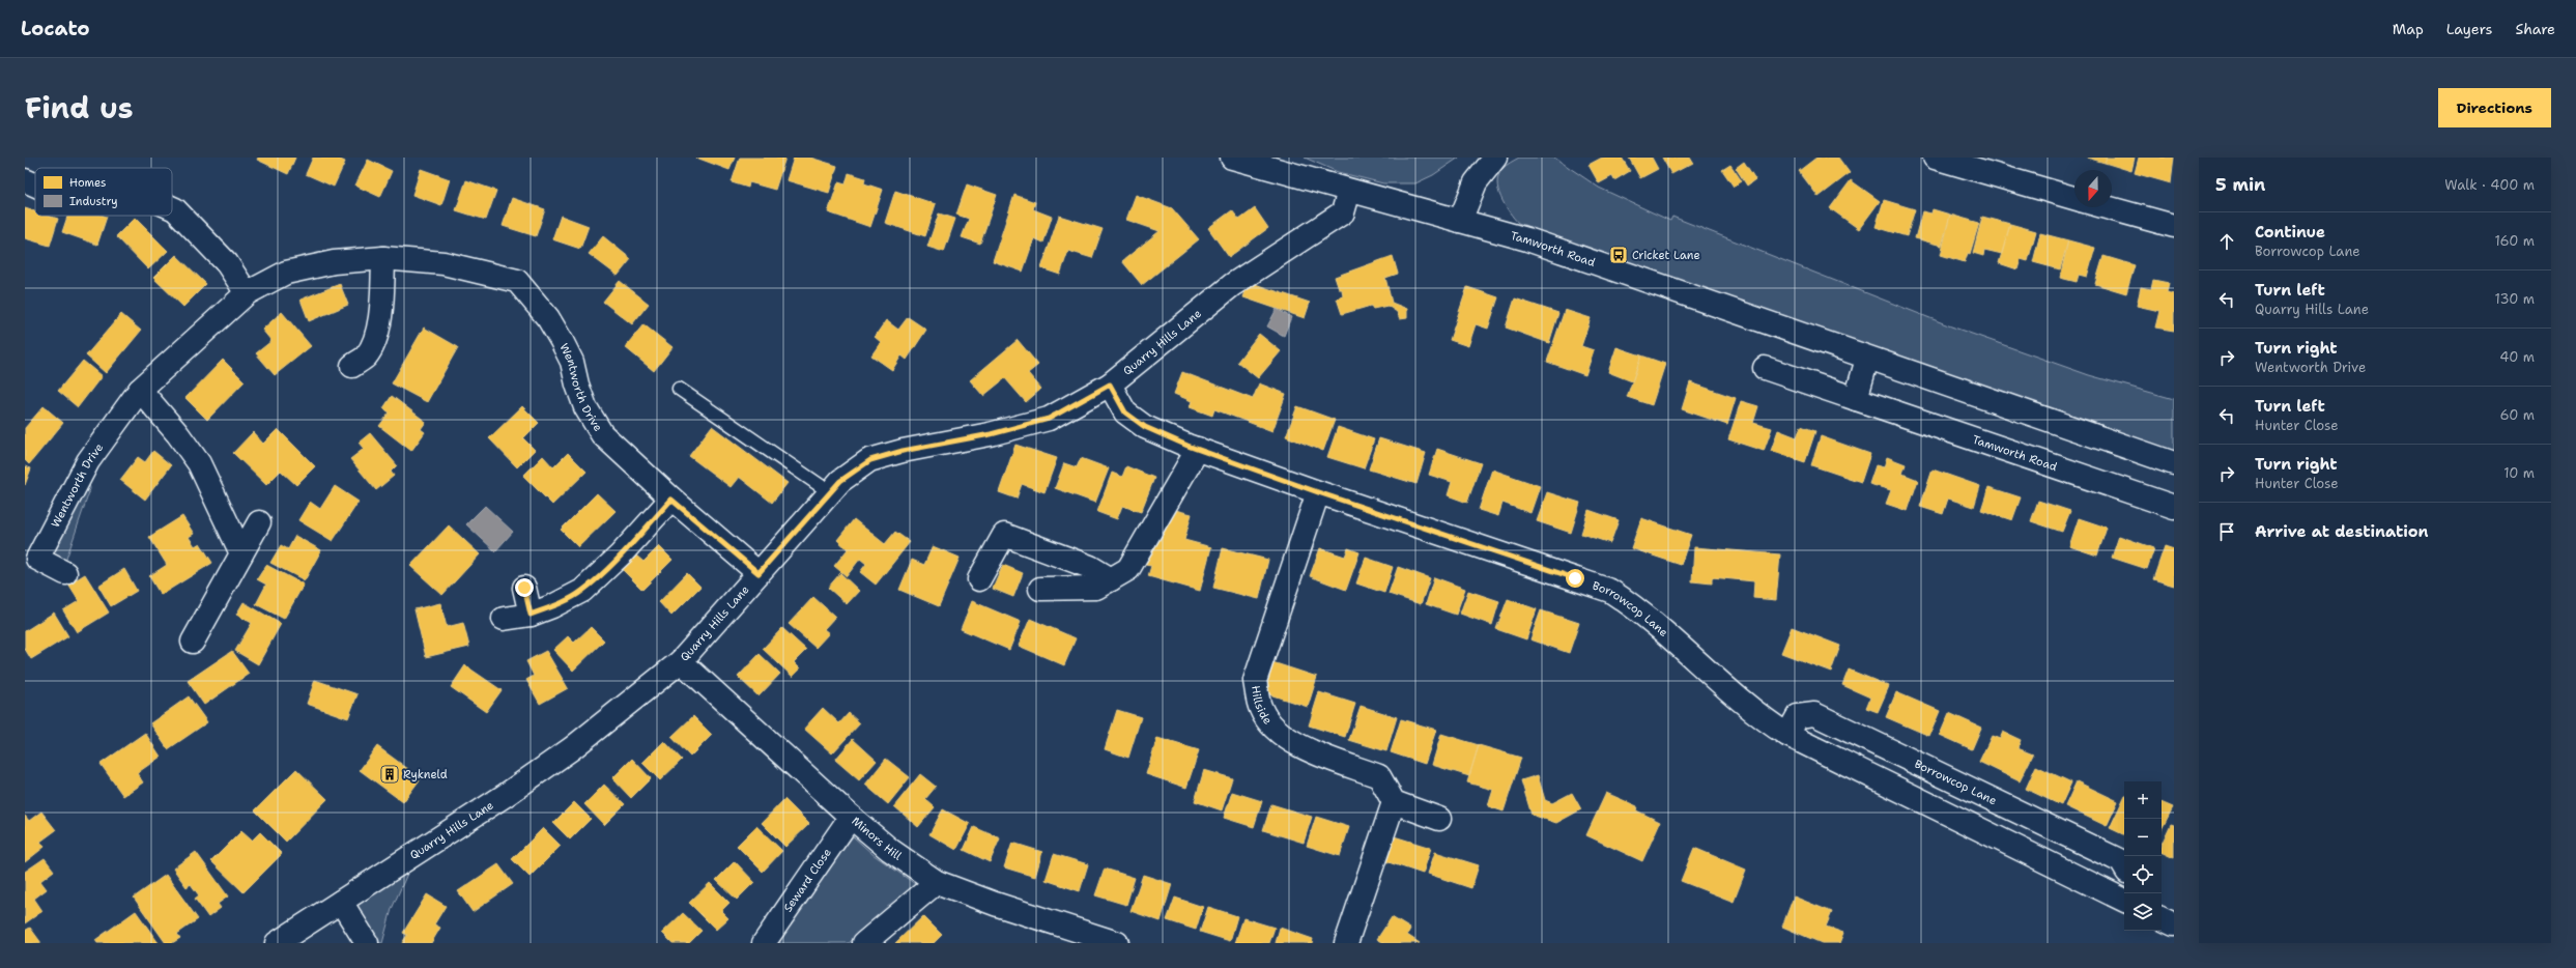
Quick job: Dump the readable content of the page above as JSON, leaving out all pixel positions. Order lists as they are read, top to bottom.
{
  "streets": {
    "street": [
      "Tamworth Road",
      "Quarry Hills Lane",
      "Wentworth Drive",
      "Borrowcop Lane",
      "Hillside",
      "Minors Hill",
      "Seward Close"
    ]
  },
  "crossings": [
    ["Tamworth Road", "Quarry Hills Lane"],
    ["Quarry Hills Lane", "Wentworth Drive"],
    ["Quarry Hills Lane", "Borrowcop Lane"],
    ["Quarry Hills Lane", "Minors Hill"],
    ["Borrowcop Lane", "Hillside"],
    ["Minors Hill", "Seward Close"]
  ],
  "places": {
    "bus stop": ["Cricket Lane"],
    "building": ["Rykneld"]
  },
  "legend": ["Homes", "Industry"],
  "north": "bottom",
  "page": {
    "header": "Locato",
    "nav": ["Map", "Layers", "Share"],
    "title": "Find us",
    "buttons": "Directions",
    "heading": ["5 min", "Walk · 400 m"],
    "list": [
      ["Continue", "Borrowcop Lane", "160 m"],
      ["Turn left", "Quarry Hills Lane", "130 m"],
      ["Turn right", "Wentworth Drive", "40 m"],
      ["Turn left", "Hunter Close", "60 m"],
      ["Turn right", "Hunter Close", "10 m"],
      "Arrive at destination"
    ],
    "map_buttons": ["+", "−"]
  }
}
